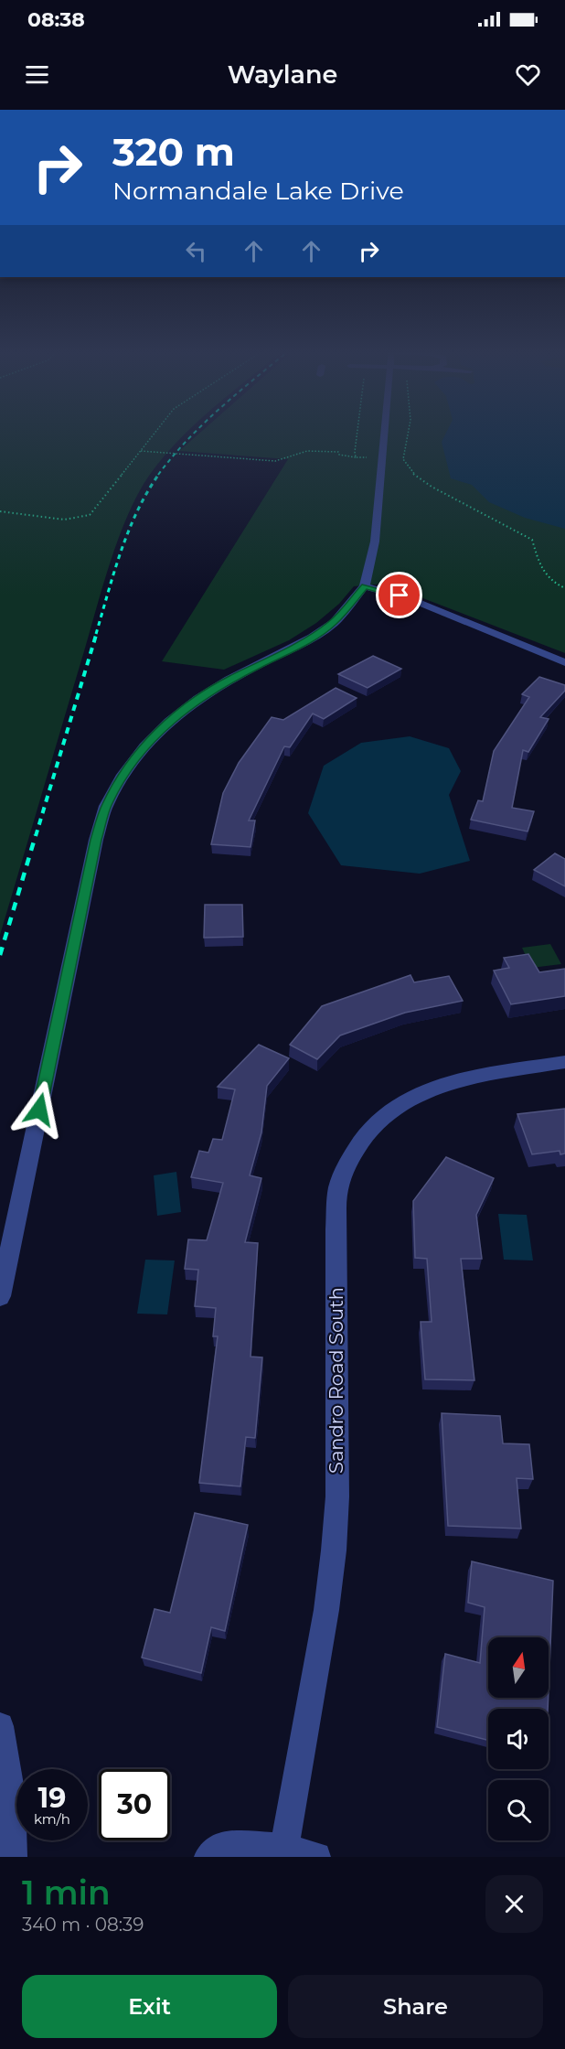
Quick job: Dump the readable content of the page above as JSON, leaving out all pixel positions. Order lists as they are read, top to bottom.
{
  "streets": {
    "street": ["Sandro Road South"]
  },
  "north": "top",
  "page": {
    "status": "08:38",
    "header": "Waylane",
    "turn": ["320 m", "Normandale Lake Drive"],
    "speed": "19 km/h",
    "limit": "30",
    "heading": ["1 min", "340 m · 08:39"],
    "buttons": ["Exit", "Share"]
  }
}
